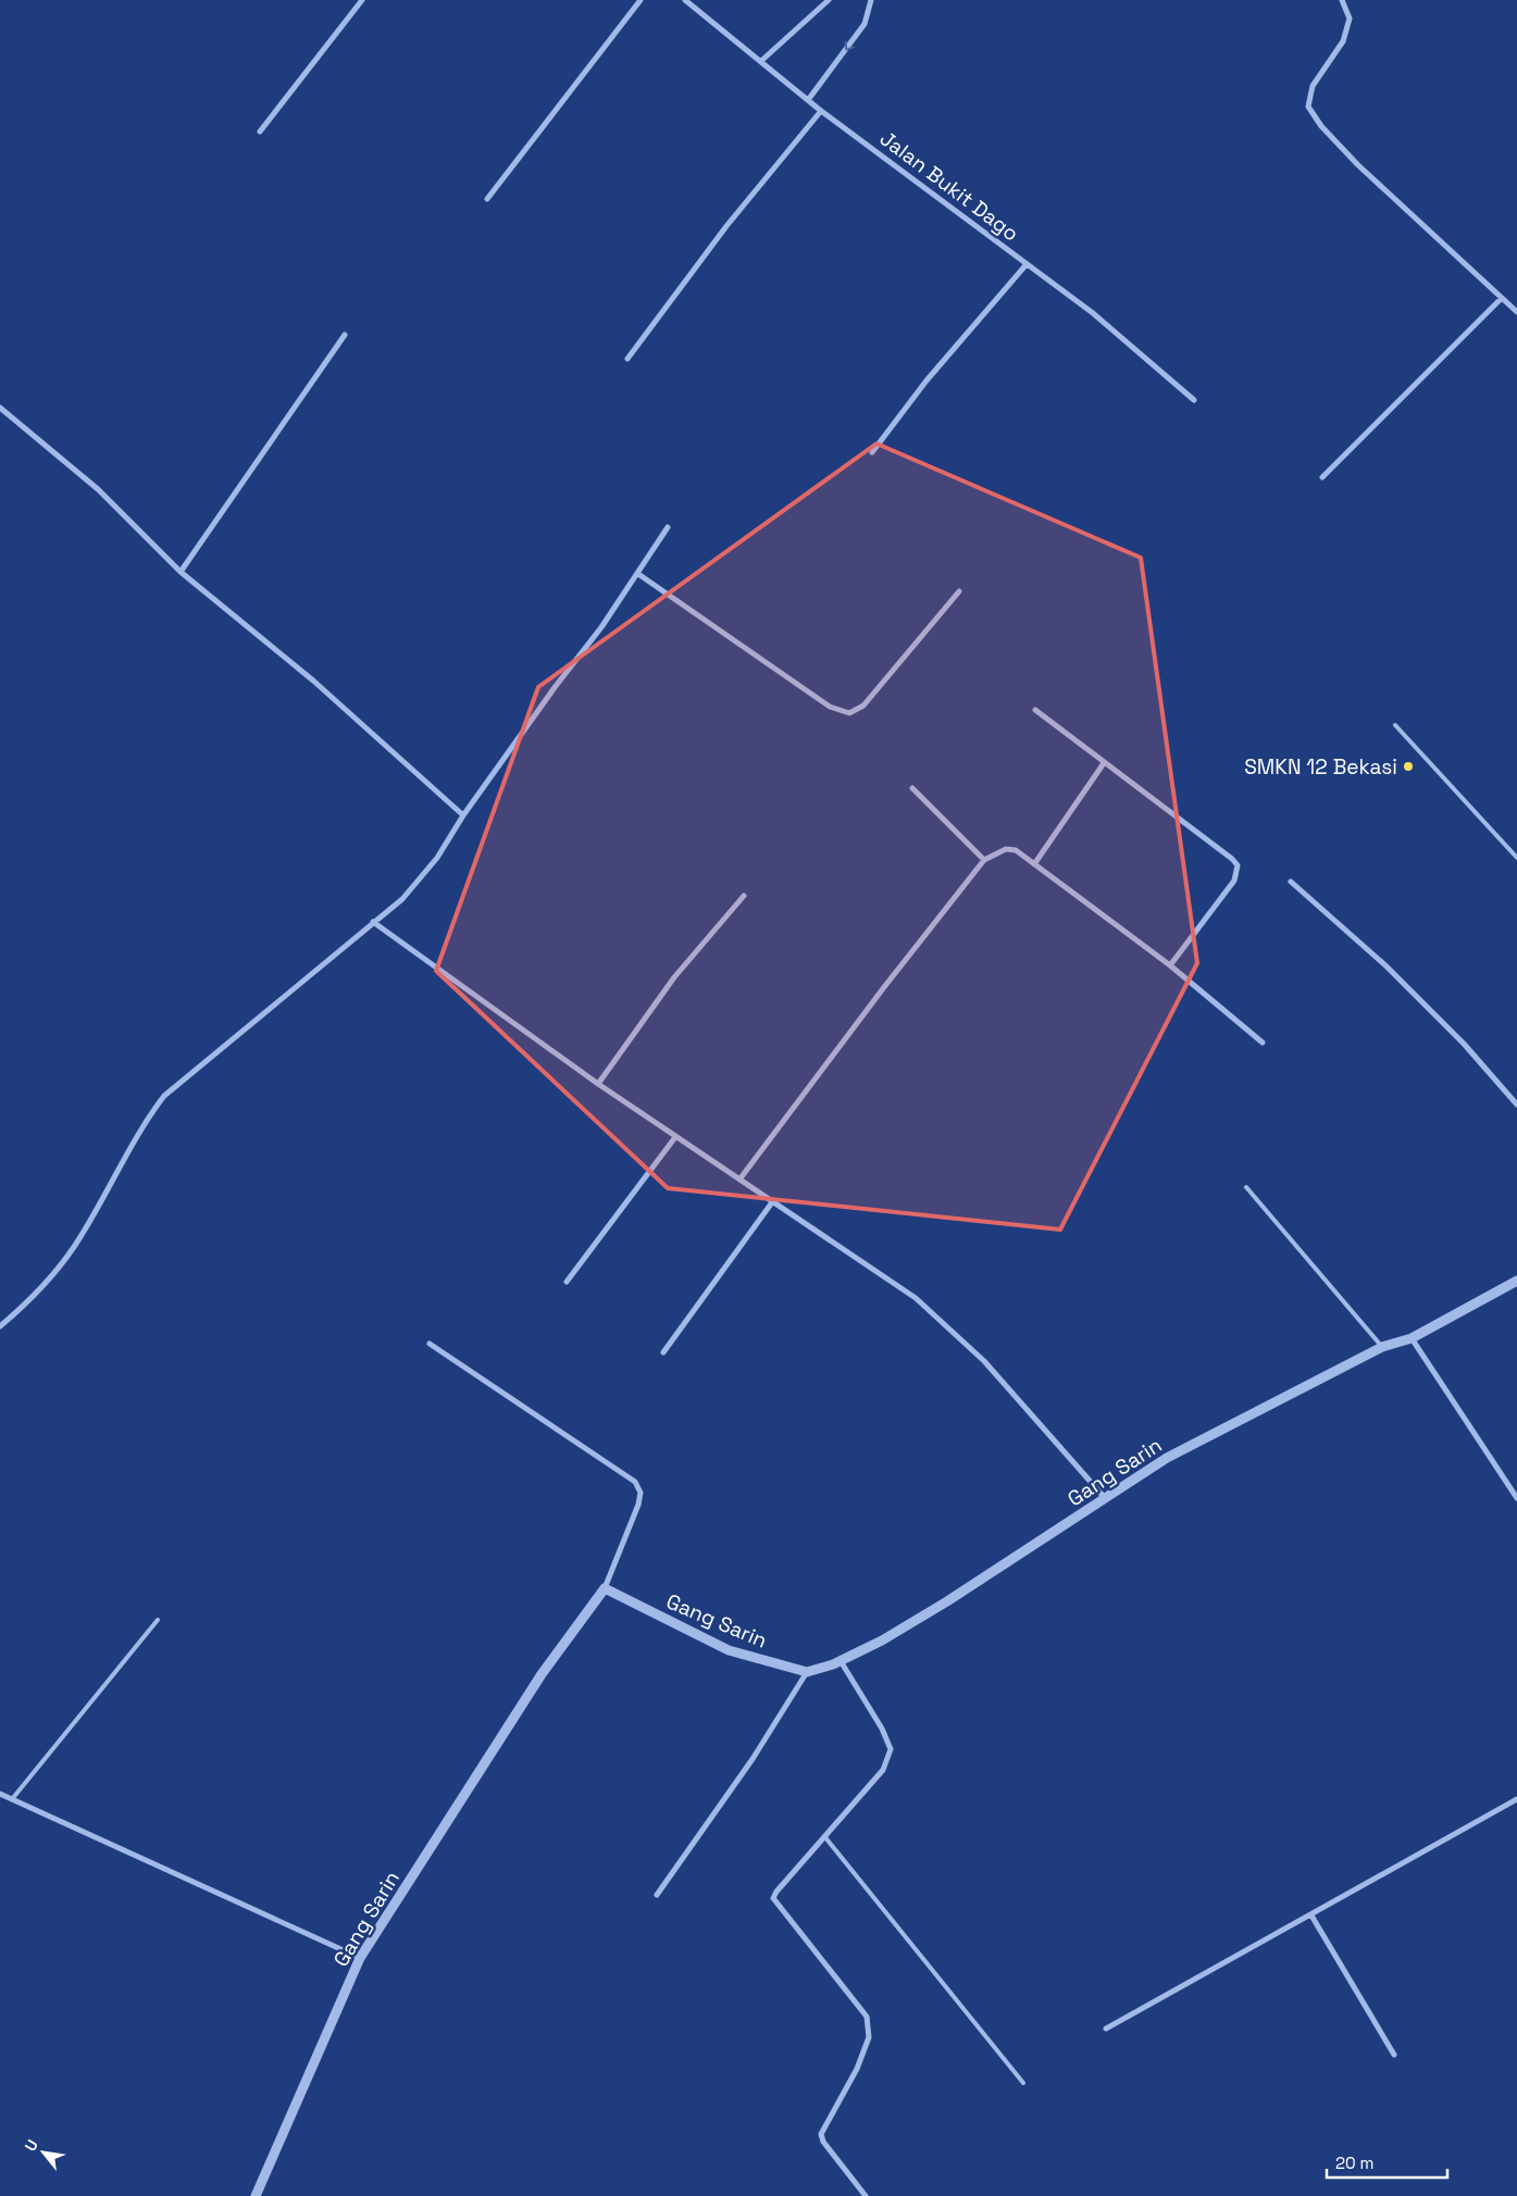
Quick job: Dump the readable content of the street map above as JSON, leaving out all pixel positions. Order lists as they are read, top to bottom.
{
  "streets": {
    "street": ["Jalan Bukit Dago", "Gang Sarin"]
  },
  "places": ["SMKN 12 Bekasi"],
  "scale_bar": "20 m",
  "north": "top left"
}
